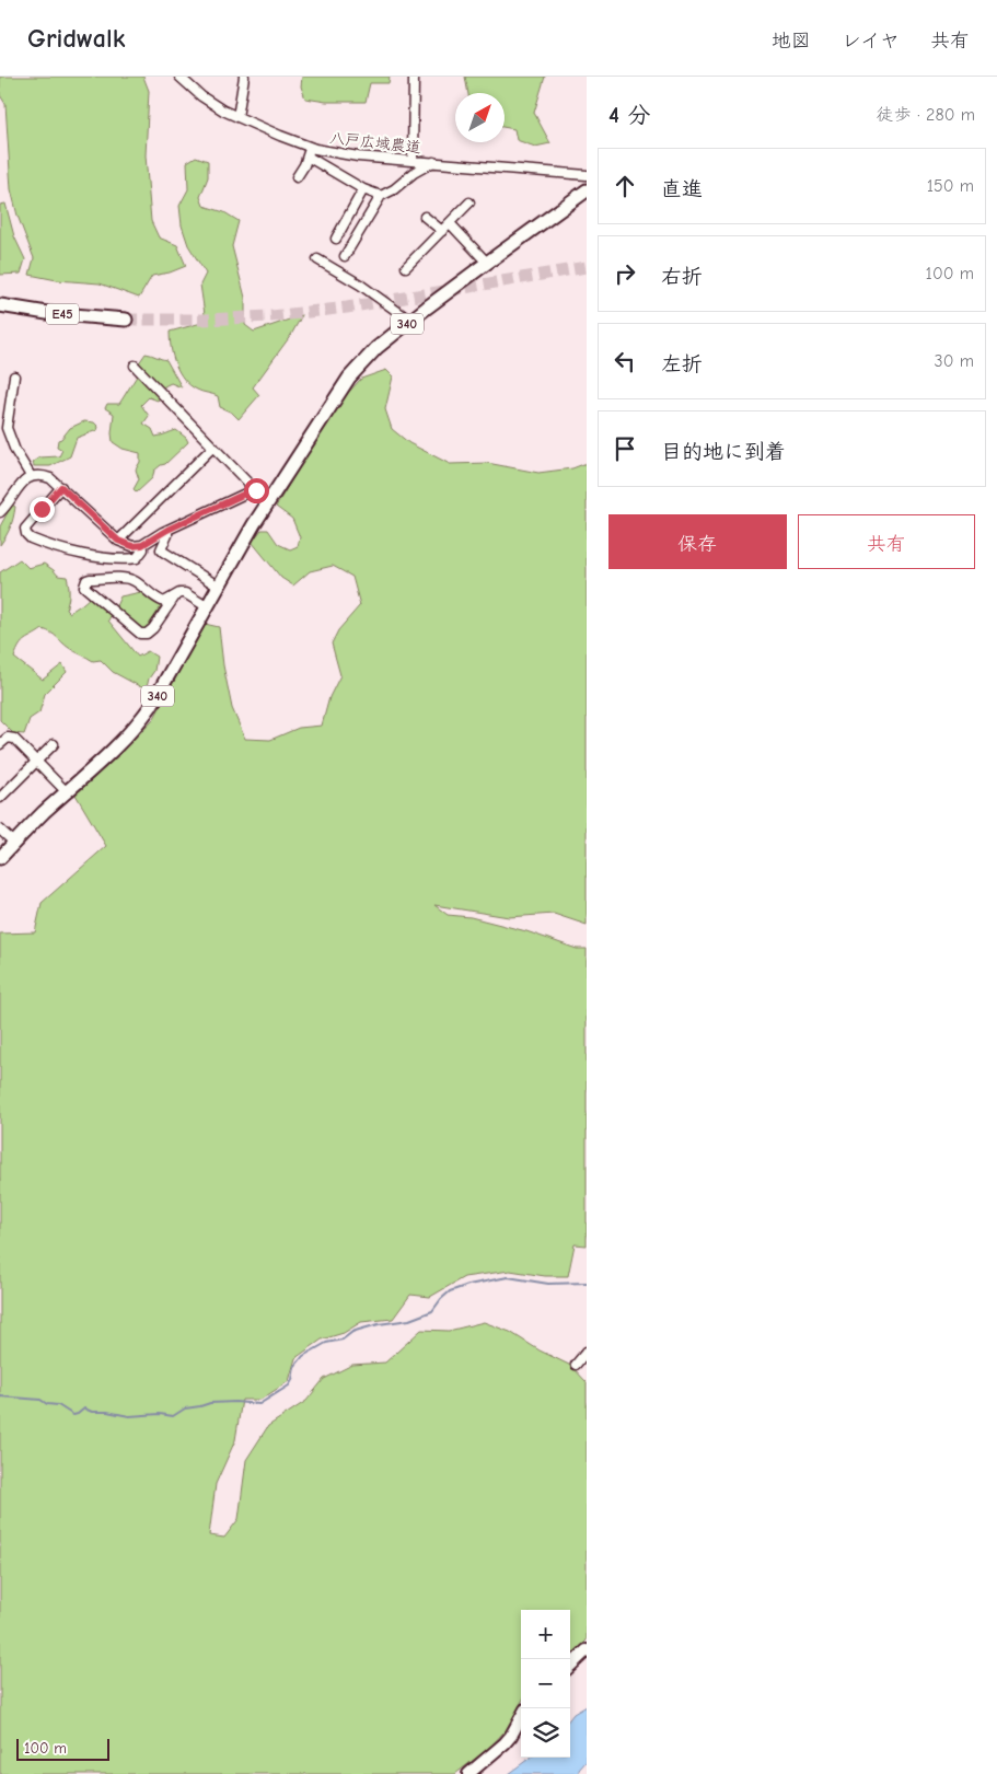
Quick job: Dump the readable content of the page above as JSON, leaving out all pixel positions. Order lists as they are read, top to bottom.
{
  "streets": {
    "highway": ["E45", "340"],
    "street": ["八戸広域農道"]
  },
  "scale_bar": "100 m",
  "north": "top right",
  "page": {
    "header": "Gridwalk",
    "nav": ["地図", "レイヤ", "共有"],
    "heading": ["4 分", "徒歩 · 280 m"],
    "list": [
      ["直進", "150 m"],
      ["右折", "100 m"],
      ["左折", "30 m"],
      "目的地に到着"
    ],
    "buttons": ["保存", "共有"],
    "map_buttons": ["+", "−"],
    "scale": "100 m"
  }
}
